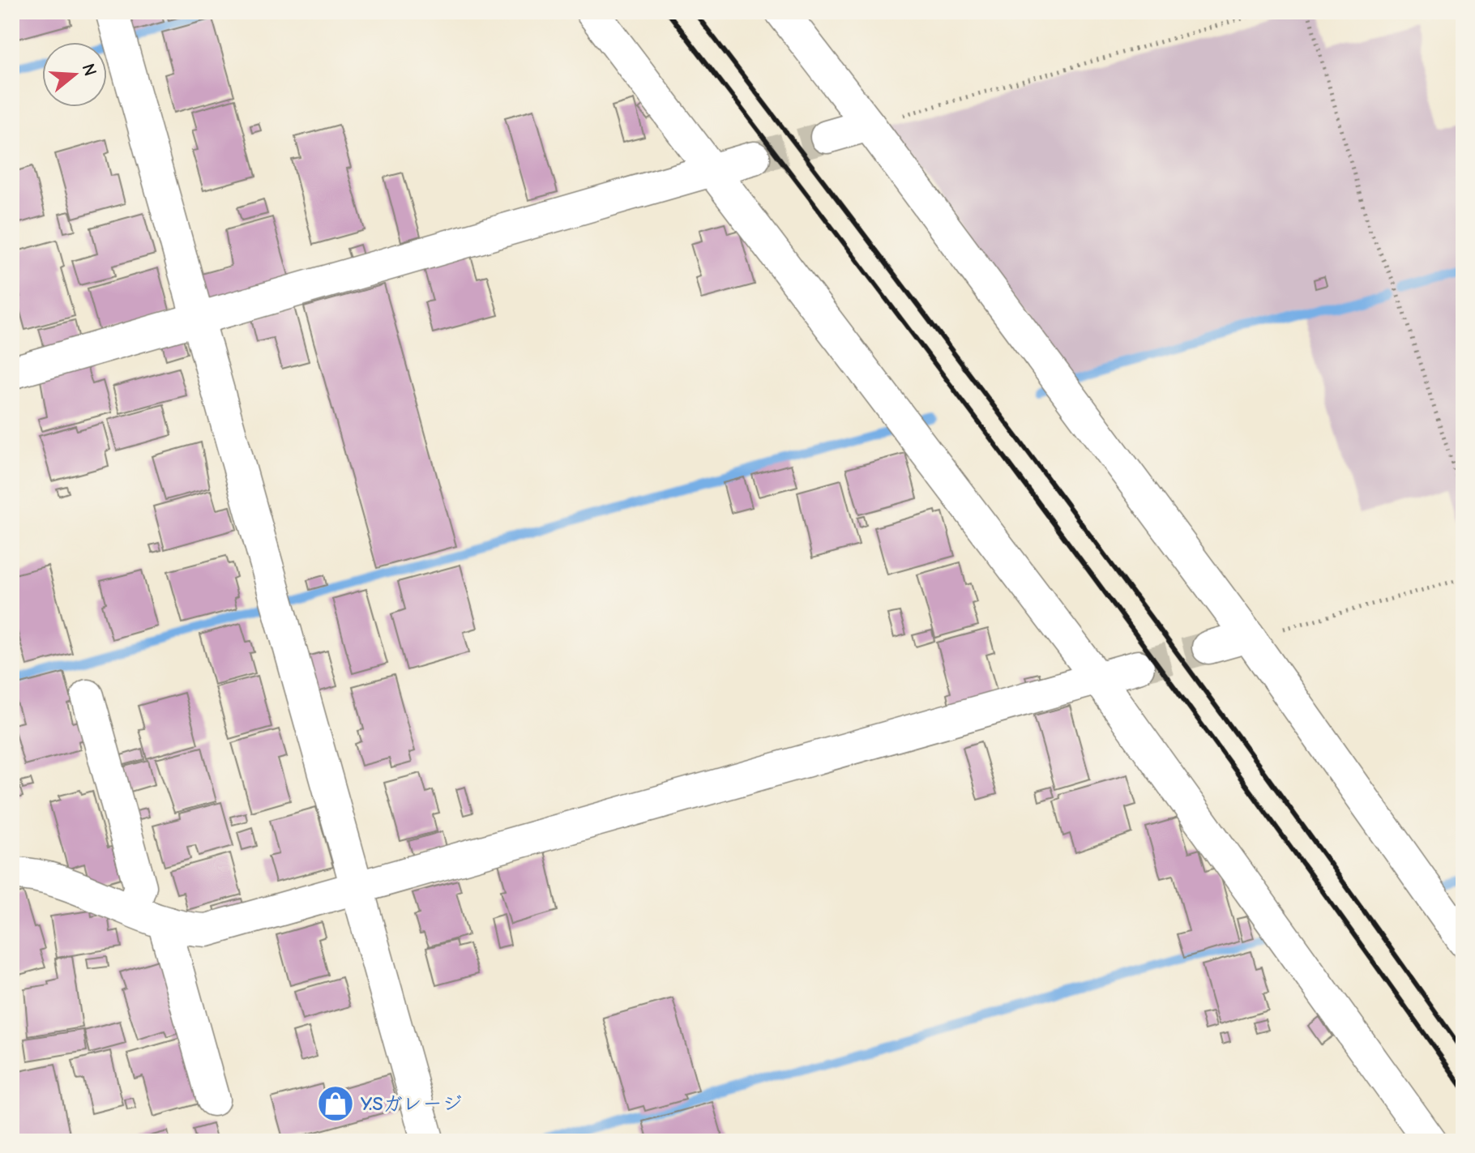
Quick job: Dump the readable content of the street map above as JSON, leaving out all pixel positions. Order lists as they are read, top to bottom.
{
  "places": {
    "shop": ["Y.Sガレージ"]
  },
  "north": "right"
}
